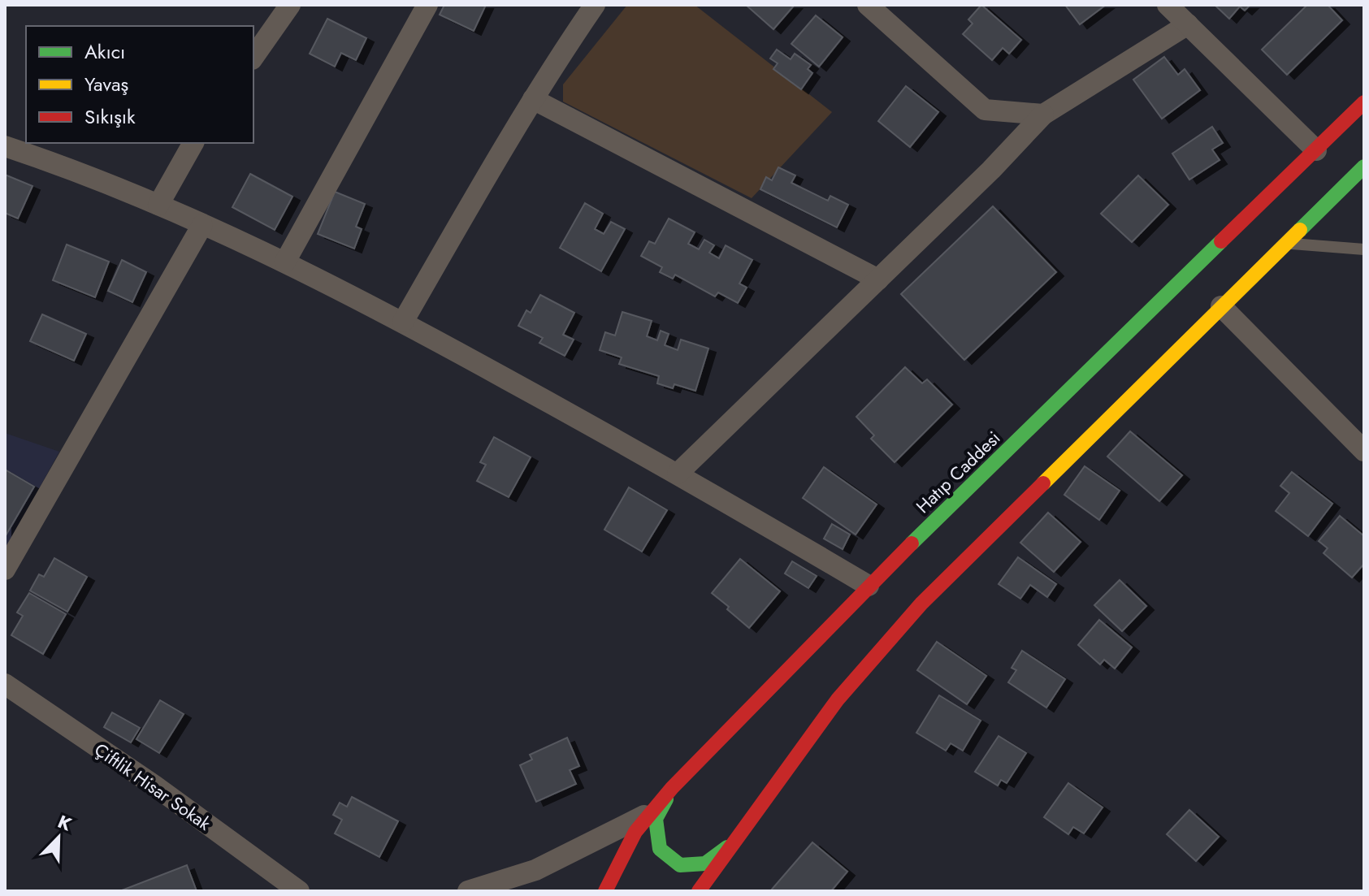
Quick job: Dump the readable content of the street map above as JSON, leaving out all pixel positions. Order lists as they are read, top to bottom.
{
  "streets": {
    "main road": ["Hatıp Caddesi"],
    "street": ["Çiftlik Hisar Sokak"]
  },
  "legend": ["Akıcı", "Yavaş", "Sıkışık"],
  "north": "top right"
}
